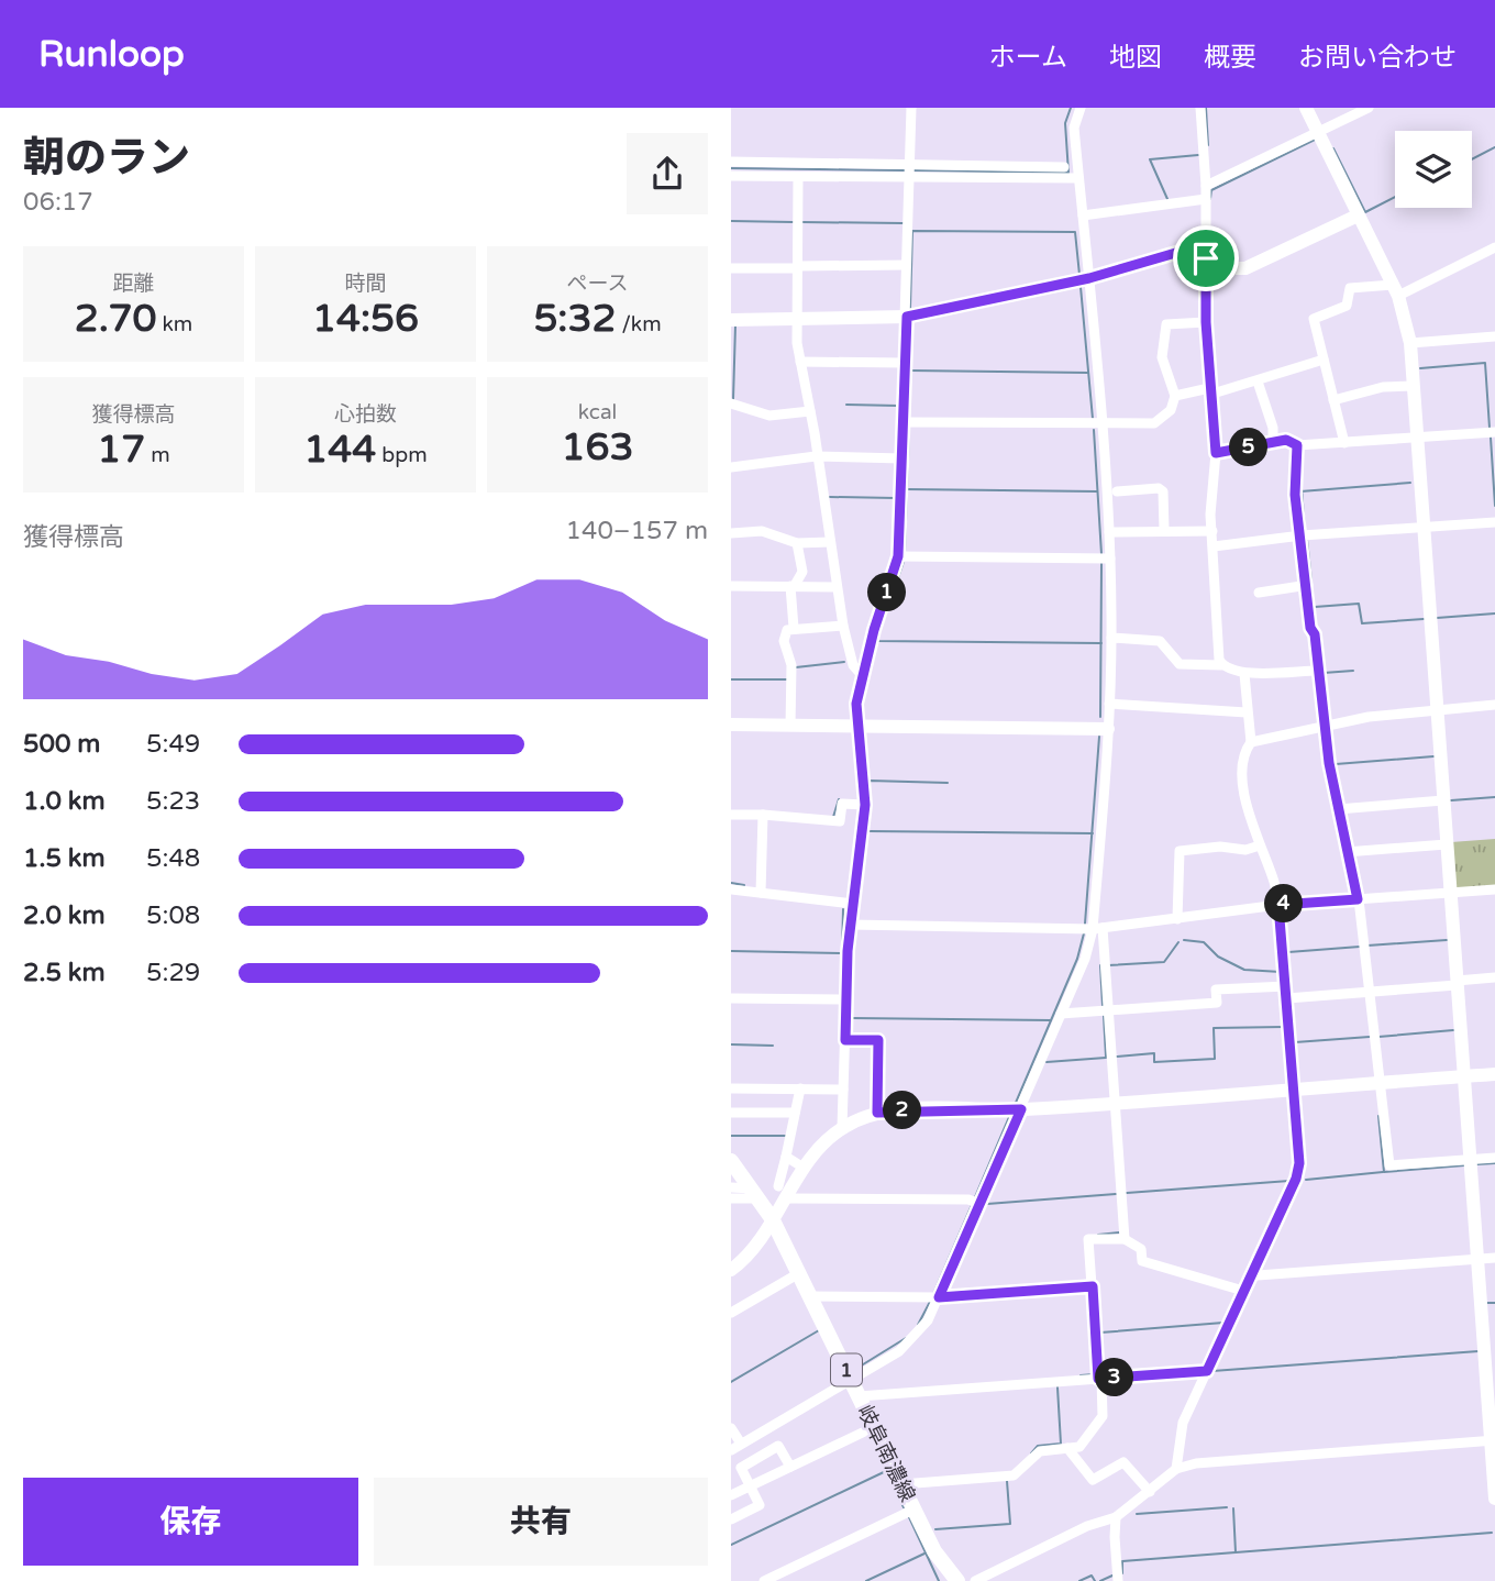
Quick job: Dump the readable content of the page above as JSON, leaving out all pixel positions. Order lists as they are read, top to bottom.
{
  "streets": {
    "main road": ["1", "岐阜南濃線"]
  },
  "page": {
    "header": "Runloop",
    "nav": [
      "ホーム",
      "地図",
      "概要",
      "お問い合わせ"
    ],
    "heading": ["朝のラン", "06:17"],
    "stats": [
      ["距離", "2.70 km"],
      ["時間", "14:56"],
      ["ペース", "5:32 /km"],
      ["獲得標高", "17 m"],
      ["心拍数", "144 bpm"],
      ["kcal", "163"]
    ],
    "pins": [
      "5",
      "1",
      "4",
      "2",
      "3"
    ],
    "chart": ["獲得標高", "140–157 m"],
    "list": [
      {
        "name": "500 m",
        "note": "5:49"
      },
      {
        "name": "1.0 km",
        "note": "5:23"
      },
      {
        "name": "1.5 km",
        "note": "5:48"
      },
      {
        "name": "2.0 km",
        "note": "5:08"
      },
      {
        "name": "2.5 km",
        "note": "5:29"
      }
    ],
    "buttons": ["保存", "共有"]
  }
}
